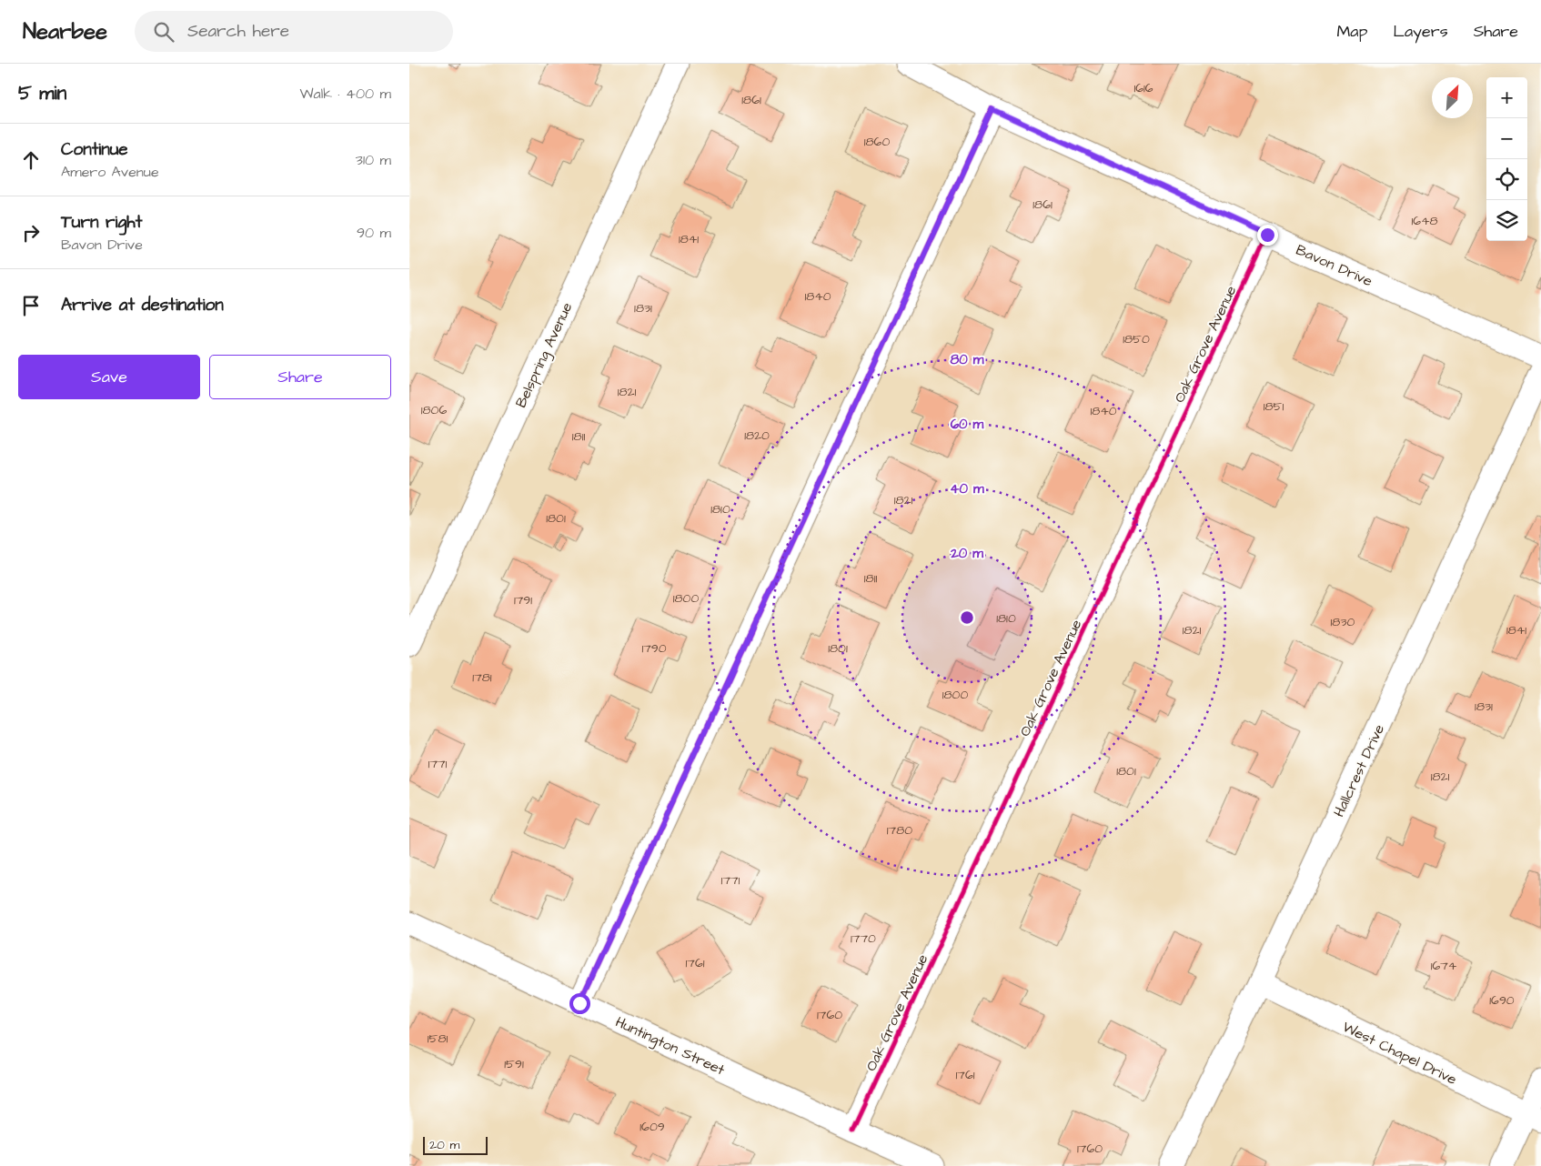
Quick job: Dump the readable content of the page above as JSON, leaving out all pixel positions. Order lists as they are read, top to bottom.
{
  "streets": {
    "street": [
      "Bavon Drive",
      "Oak Grove Avenue",
      "Belspring Avenue",
      "Hallcrest Drive",
      "Huntington Street",
      "West Chapel Drive"
    ]
  },
  "crossings": [
    ["Bavon Drive", "Oak Grove Avenue"],
    ["Oak Grove Avenue", "Huntington Street"],
    ["Hallcrest Drive", "West Chapel Drive"]
  ],
  "house_numbers": [
    "1616",
    "1861",
    "1860",
    "1861",
    "1648",
    "1841",
    "1840",
    "1831",
    "1850",
    "1821",
    "1851",
    "1806",
    "1840",
    "1820",
    "1811",
    "1821",
    "1810",
    "1801",
    "1811",
    "1800",
    "1791",
    "1810",
    "1830",
    "1821",
    "1841",
    "1790",
    "1801",
    "1781",
    "1800",
    "1831",
    "1771",
    "1801",
    "1821",
    "1780",
    "1771",
    "1770",
    "1761",
    "1674",
    "1690",
    "1760",
    "1581",
    "1591",
    "1761",
    "1609",
    "1760"
  ],
  "scale_bar": "20 m",
  "north": "top right",
  "page": {
    "header": "Nearbee",
    "search": "Search here",
    "nav": ["Map", "Layers", "Share"],
    "heading": ["5 min", "Walk · 400 m"],
    "map_buttons": ["+", "−"],
    "list": [
      ["Continue", "Amero Avenue", "310 m"],
      ["Turn right", "Bavon Drive", "90 m"],
      "Arrive at destination"
    ],
    "buttons": ["Save", "Share"],
    "scale": "20 m"
  },
  "rings": [
    "80 m",
    "60 m",
    "40 m",
    "20 m"
  ]
}
